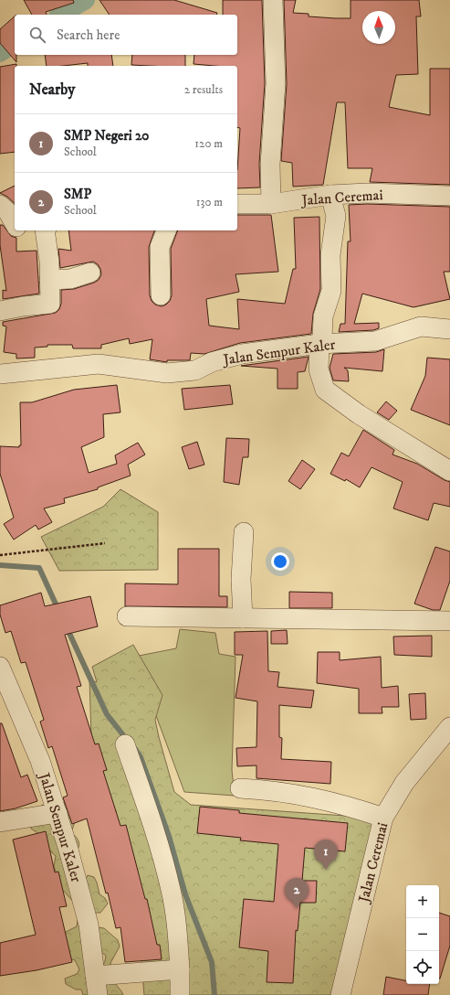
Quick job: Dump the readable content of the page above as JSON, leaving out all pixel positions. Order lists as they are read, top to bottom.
{
  "streets": {
    "street": ["Jalan Ceremai", "Jalan Sempur Kaler"]
  },
  "north": "top",
  "page": {
    "search": "Search here",
    "heading": ["Nearby", "2 results"],
    "list": [
      {
        "mark": "1",
        "name": "SMP Negeri 20",
        "note": "School",
        "value": "120 m"
      },
      {
        "mark": "2",
        "name": "SMP",
        "note": "School",
        "value": "130 m"
      }
    ],
    "pins": ["1", "2"],
    "map_buttons": ["+", "−"]
  }
}
